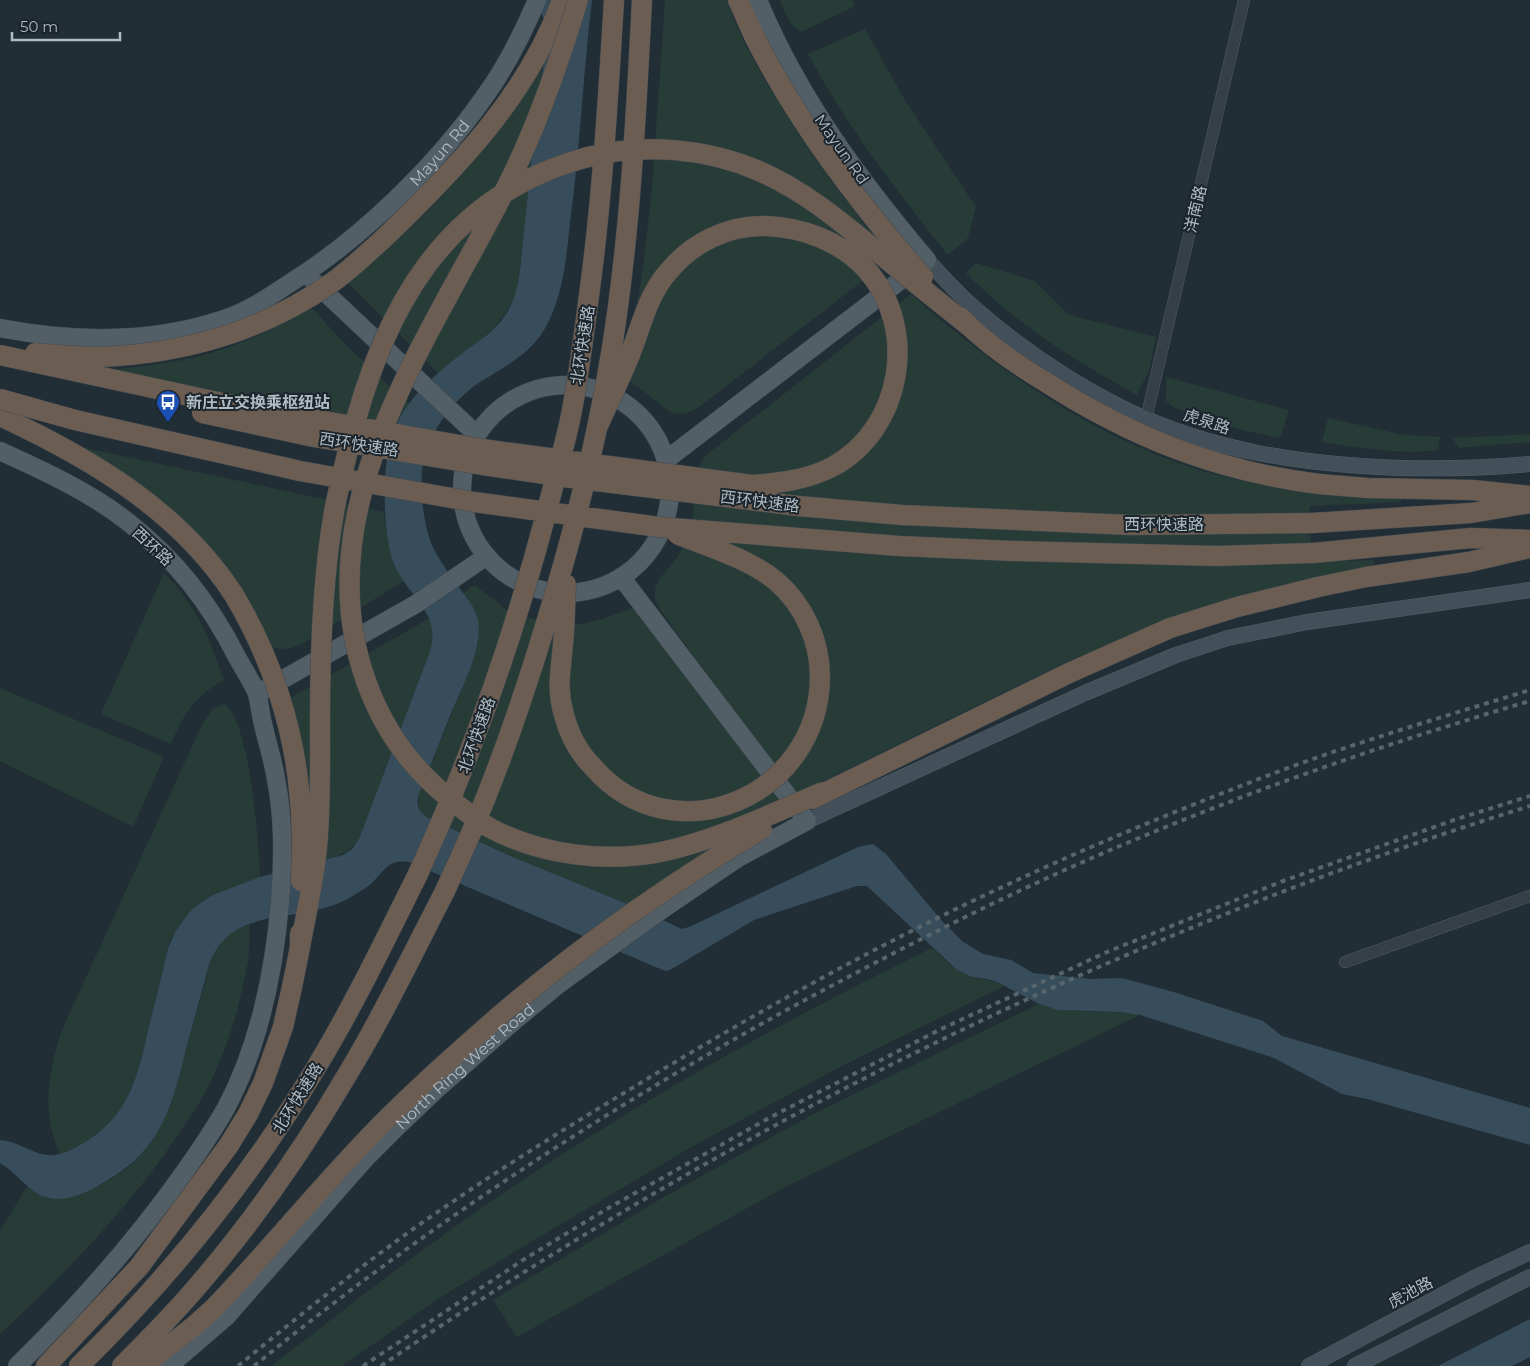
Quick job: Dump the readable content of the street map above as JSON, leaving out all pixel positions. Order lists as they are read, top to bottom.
{
  "streets": {
    "highway": ["北环快速路", "西环快速路"],
    "main road": ["Mayun Rd", "西环路", "North Ring West Road"],
    "street": ["洋南路", "虎泉路", "虎池路"]
  },
  "crossings": [
    ["Mayun Rd", "虎泉路"],
    ["洋南路", "虎泉路"]
  ],
  "places": {
    "bus stop": ["新庄立交换乘枢纽站"]
  },
  "scale_bar": "50 m"
}
